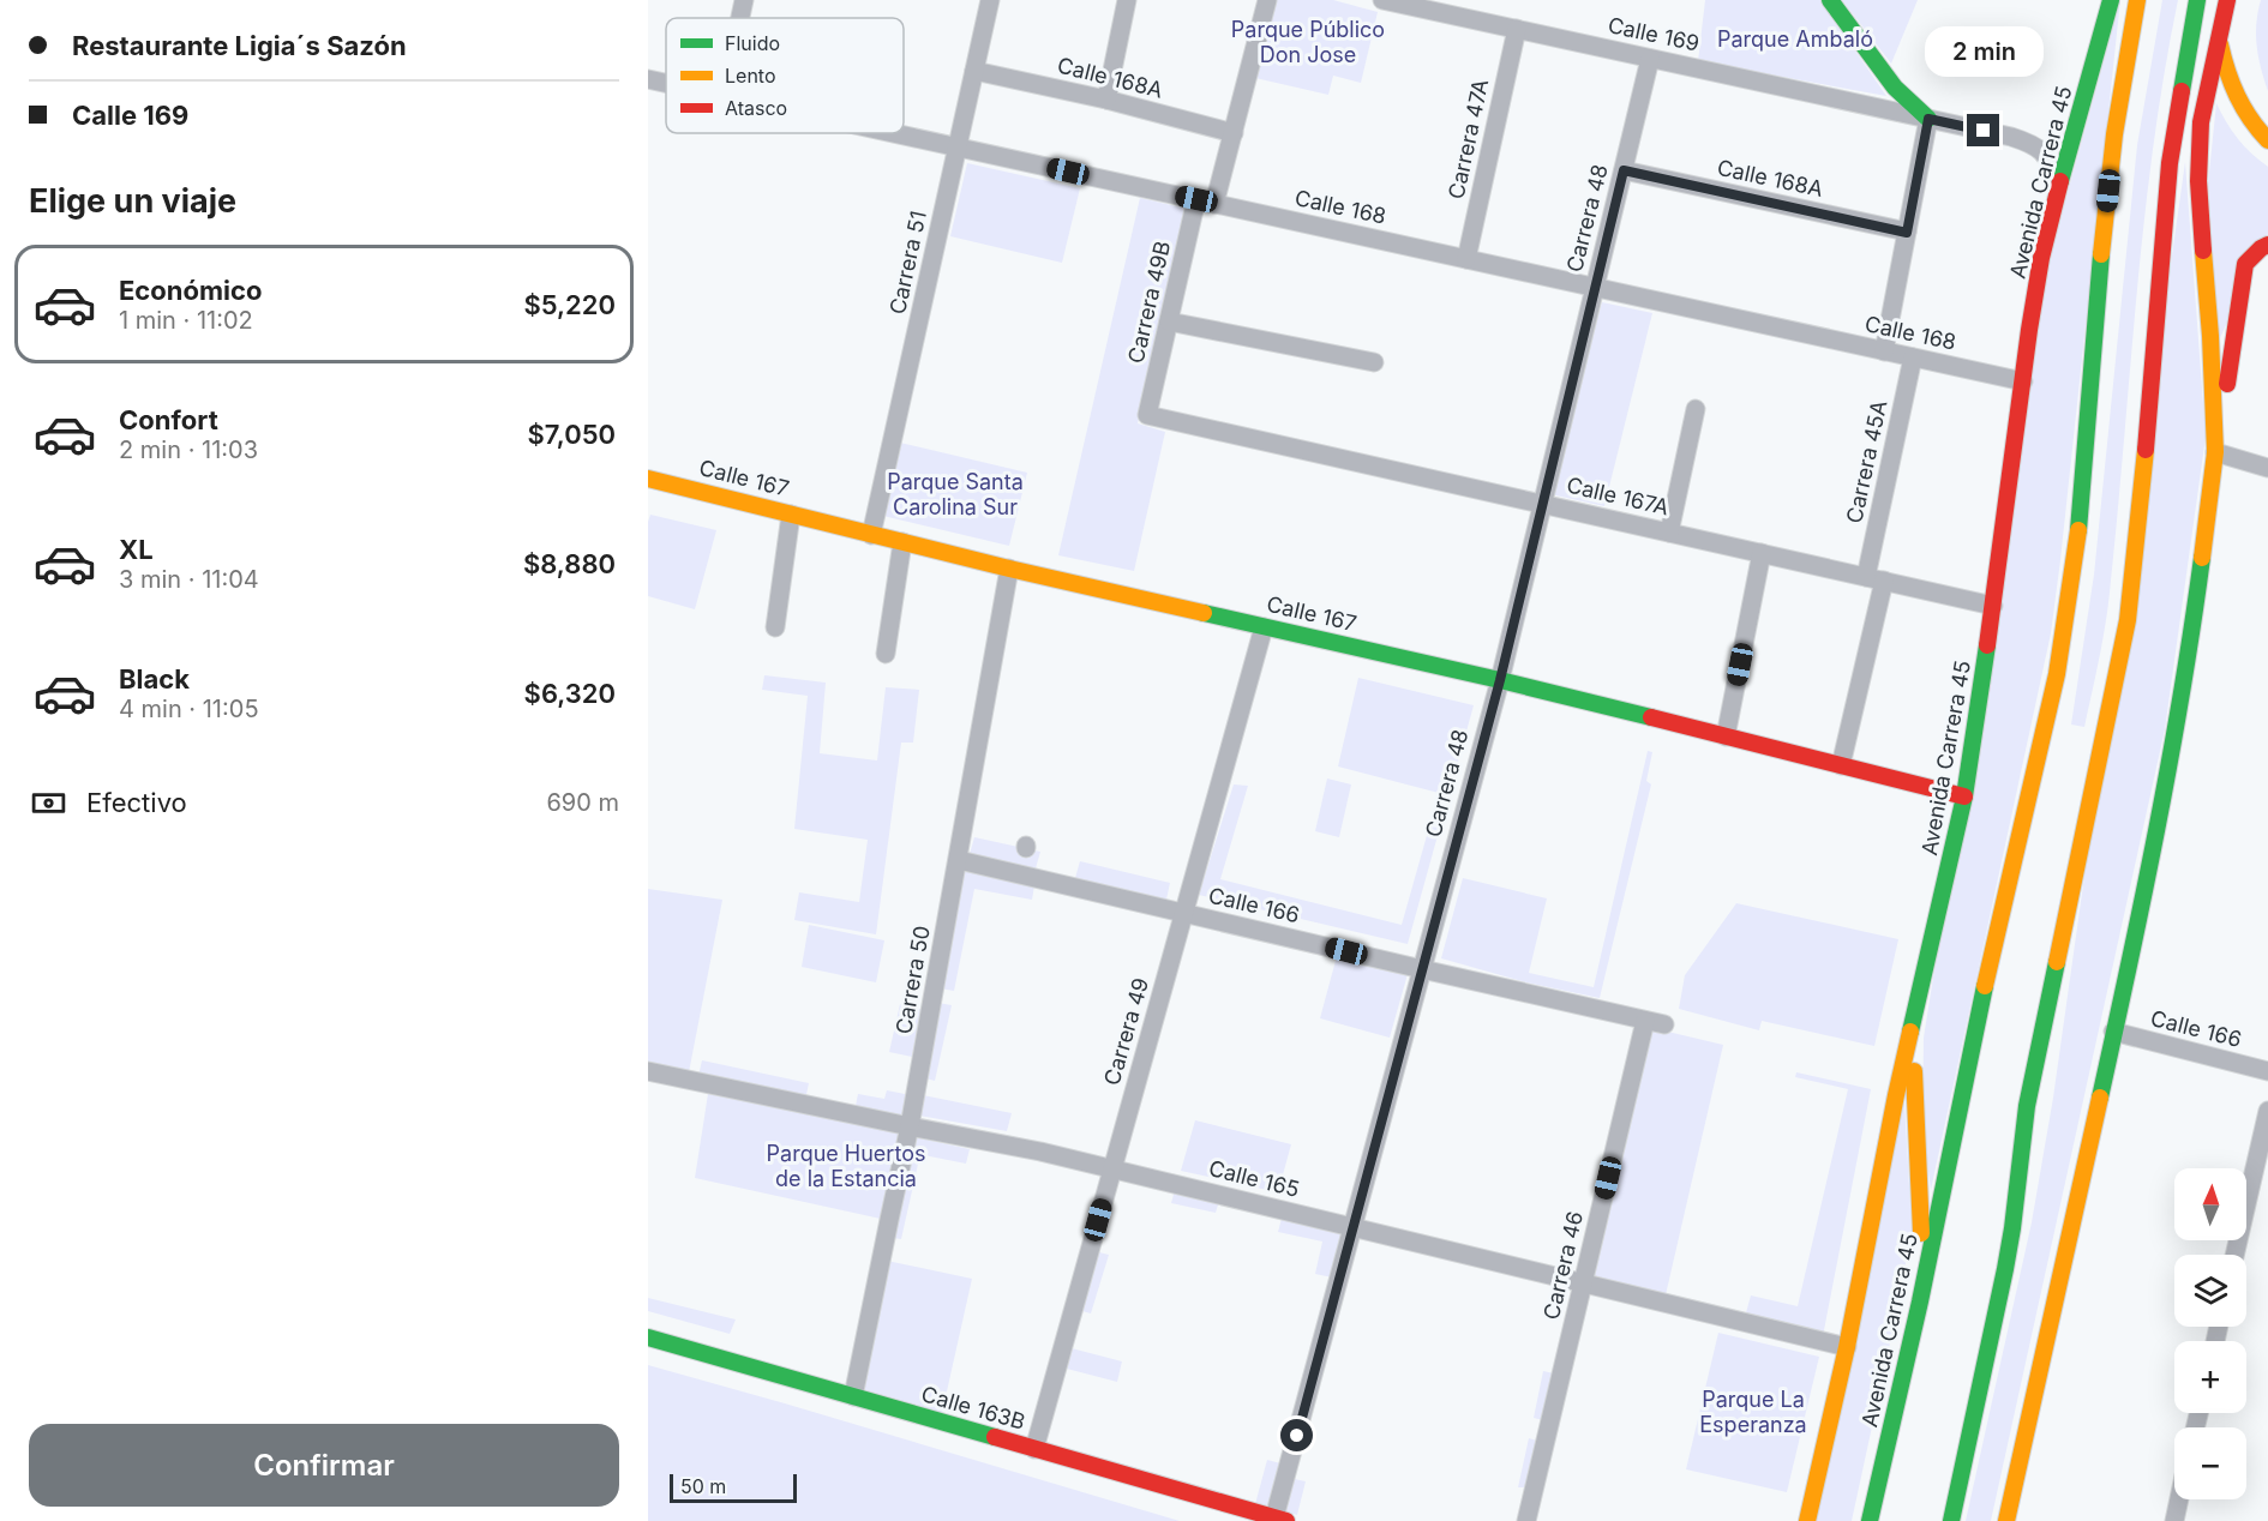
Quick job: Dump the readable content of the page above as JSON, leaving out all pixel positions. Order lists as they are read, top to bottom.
{
  "streets": {
    "main road": ["Avenida Carrera 45", "Calle 167", "Calle 163B"],
    "street": [
      "Calle 169",
      "Calle 168A",
      "Carrera 47A",
      "Calle 168",
      "Carrera 48",
      "Carrera 51",
      "Carrera 49B",
      "Carrera 45A",
      "Calle 167A",
      "Calle 166",
      "Carrera 50",
      "Carrera 49",
      "Calle 165",
      "Carrera 46"
    ]
  },
  "crossings": [
    ["Calle 169", "Carrera 47A"],
    ["Calle 169", "Avenida Carrera 45"],
    ["Calle 169", "Carrera 48"],
    ["Calle 168A", "Carrera 48"],
    ["Calle 168A", "Carrera 51"],
    ["Calle 168A", "Carrera 49B"],
    ["Carrera 47A", "Calle 168"],
    ["Avenida Carrera 45", "Calle 168"],
    ["Avenida Carrera 45", "Calle 167"],
    ["Avenida Carrera 45", "Calle 167A"],
    ["Avenida Carrera 45", "Calle 165"],
    ["Calle 168", "Carrera 48"],
    ["Calle 168", "Carrera 51"],
    ["Calle 168", "Carrera 49B"],
    ["Calle 168", "Carrera 45A"],
    ["Carrera 48", "Calle 167"],
    ["Carrera 48", "Calle 167A"],
    ["Carrera 48", "Calle 166"],
    ["Carrera 48", "Calle 165"],
    ["Carrera 48", "Calle 163B"],
    ["Carrera 51", "Calle 167"],
    ["Carrera 49B", "Calle 167A"],
    ["Carrera 45A", "Calle 167"],
    ["Carrera 45A", "Calle 167A"],
    ["Calle 167", "Carrera 50"],
    ["Calle 167", "Carrera 49"],
    ["Calle 166", "Carrera 50"],
    ["Calle 166", "Carrera 49"],
    ["Calle 166", "Carrera 46"],
    ["Carrera 50", "Calle 165"],
    ["Carrera 50", "Calle 163B"],
    ["Carrera 49", "Calle 165"],
    ["Carrera 49", "Calle 163B"],
    ["Calle 165", "Carrera 46"]
  ],
  "parks": [
    "Parque Público Don Jose",
    "Parque Ambaló",
    "Parque Santa Carolina Sur",
    "Parque Huertos de la Estancia",
    "Parque La Esperanza"
  ],
  "legend": ["Fluido", "Lento", "Atasco"],
  "scale_bar": "50 m",
  "north": "top",
  "page": {
    "banner": ["Restaurante Ligia´s Sazón", "Calle 169"],
    "bubble": "2 min",
    "heading": "Elige un viaje",
    "list": [
      {
        "name": "Económico",
        "note": "1 min · 11:02",
        "value": "$5,220"
      },
      {
        "name": "Confort",
        "note": "2 min · 11:03",
        "value": "$7,050"
      },
      {
        "name": "XL",
        "note": "3 min · 11:04",
        "value": "$8,880"
      },
      {
        "name": "Black",
        "note": "4 min · 11:05",
        "value": "$6,320"
      }
    ],
    "pay": ["Efectivo", "690 m"],
    "map_buttons": ["+", "−"],
    "buttons": "Confirmar",
    "scale": "50 m"
  }
}
